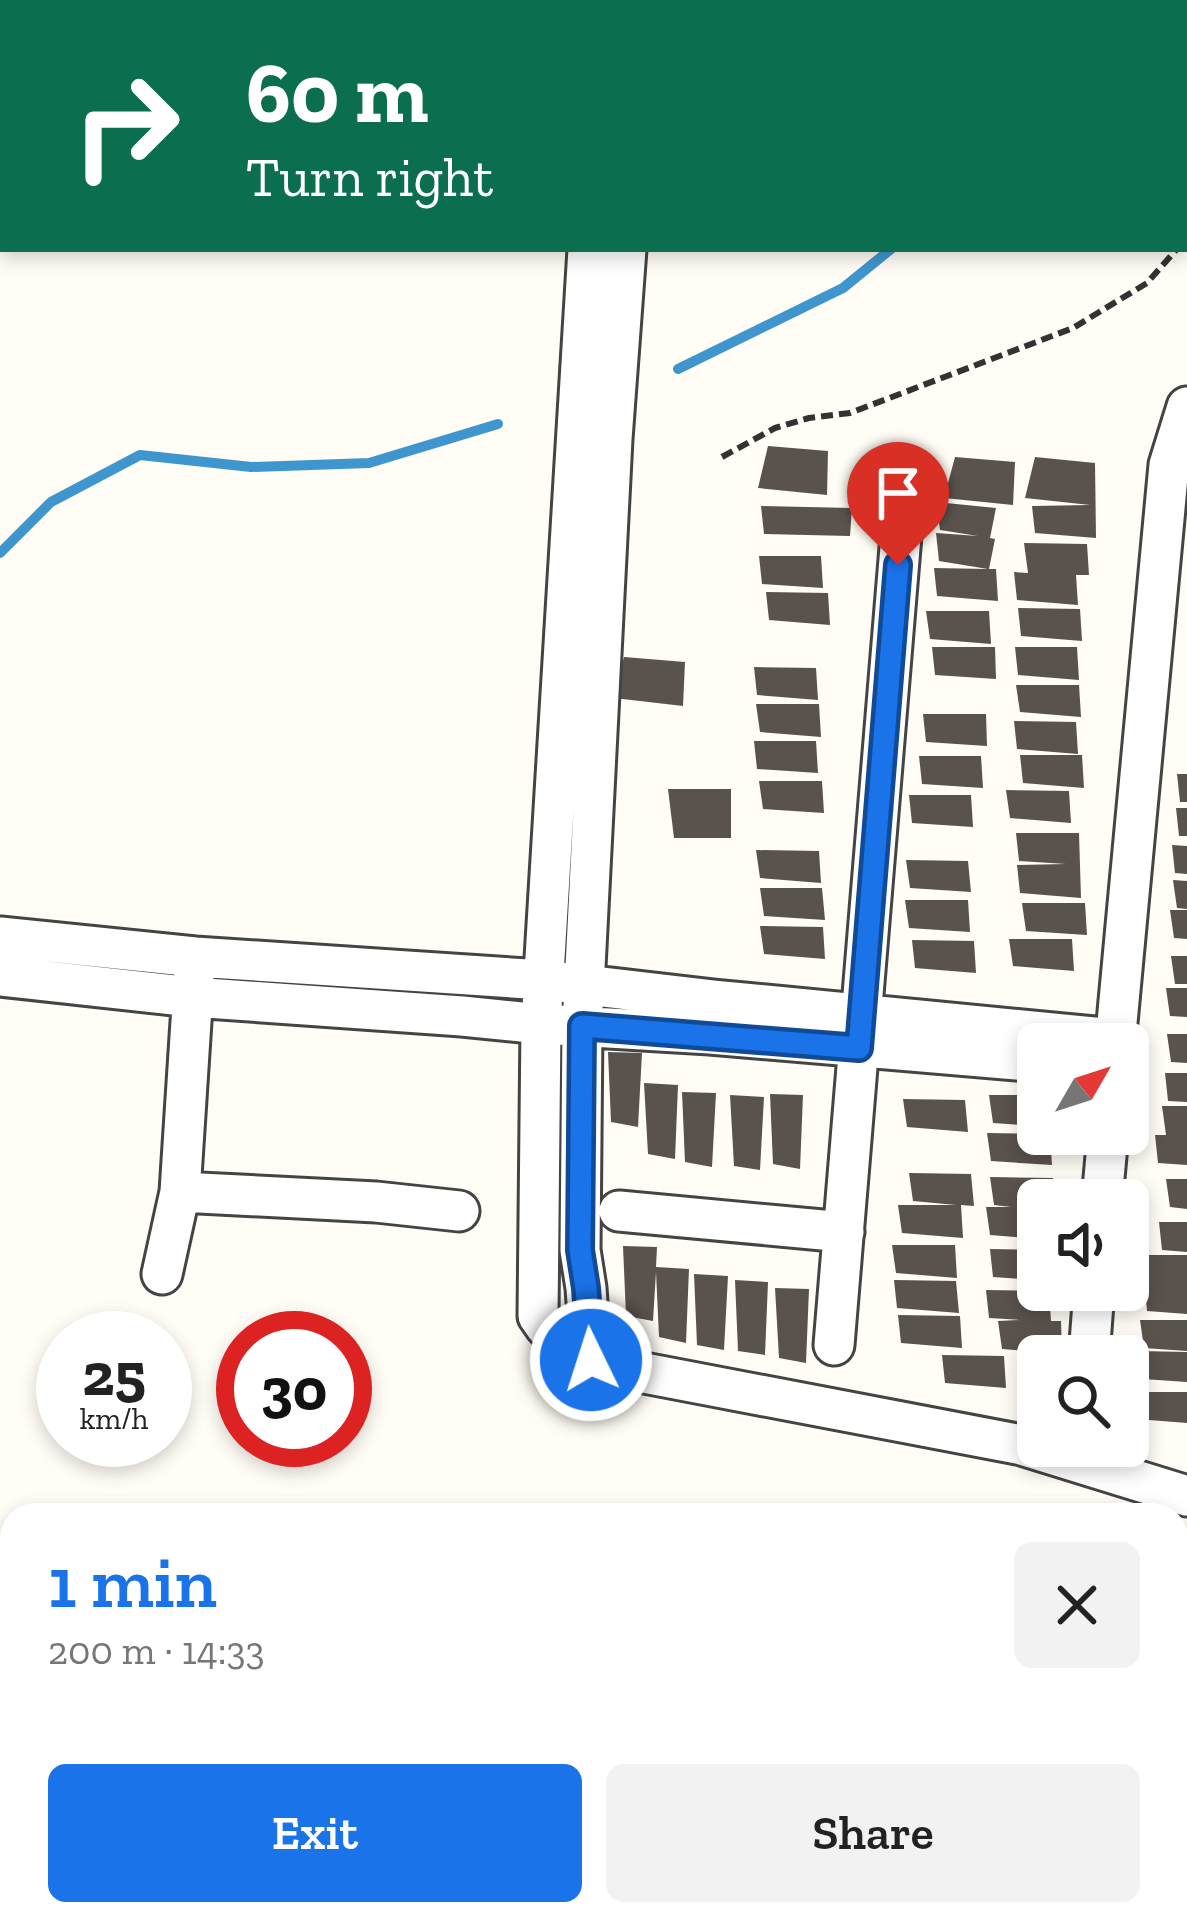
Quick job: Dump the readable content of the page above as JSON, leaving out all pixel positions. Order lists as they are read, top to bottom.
{
  "north": "top right",
  "page": {
    "turn": ["60 m", "Turn right"],
    "speed": "25 km/h",
    "limit": "30",
    "heading": ["1 min", "200 m · 14:33"],
    "buttons": ["Exit", "Share"]
  }
}
